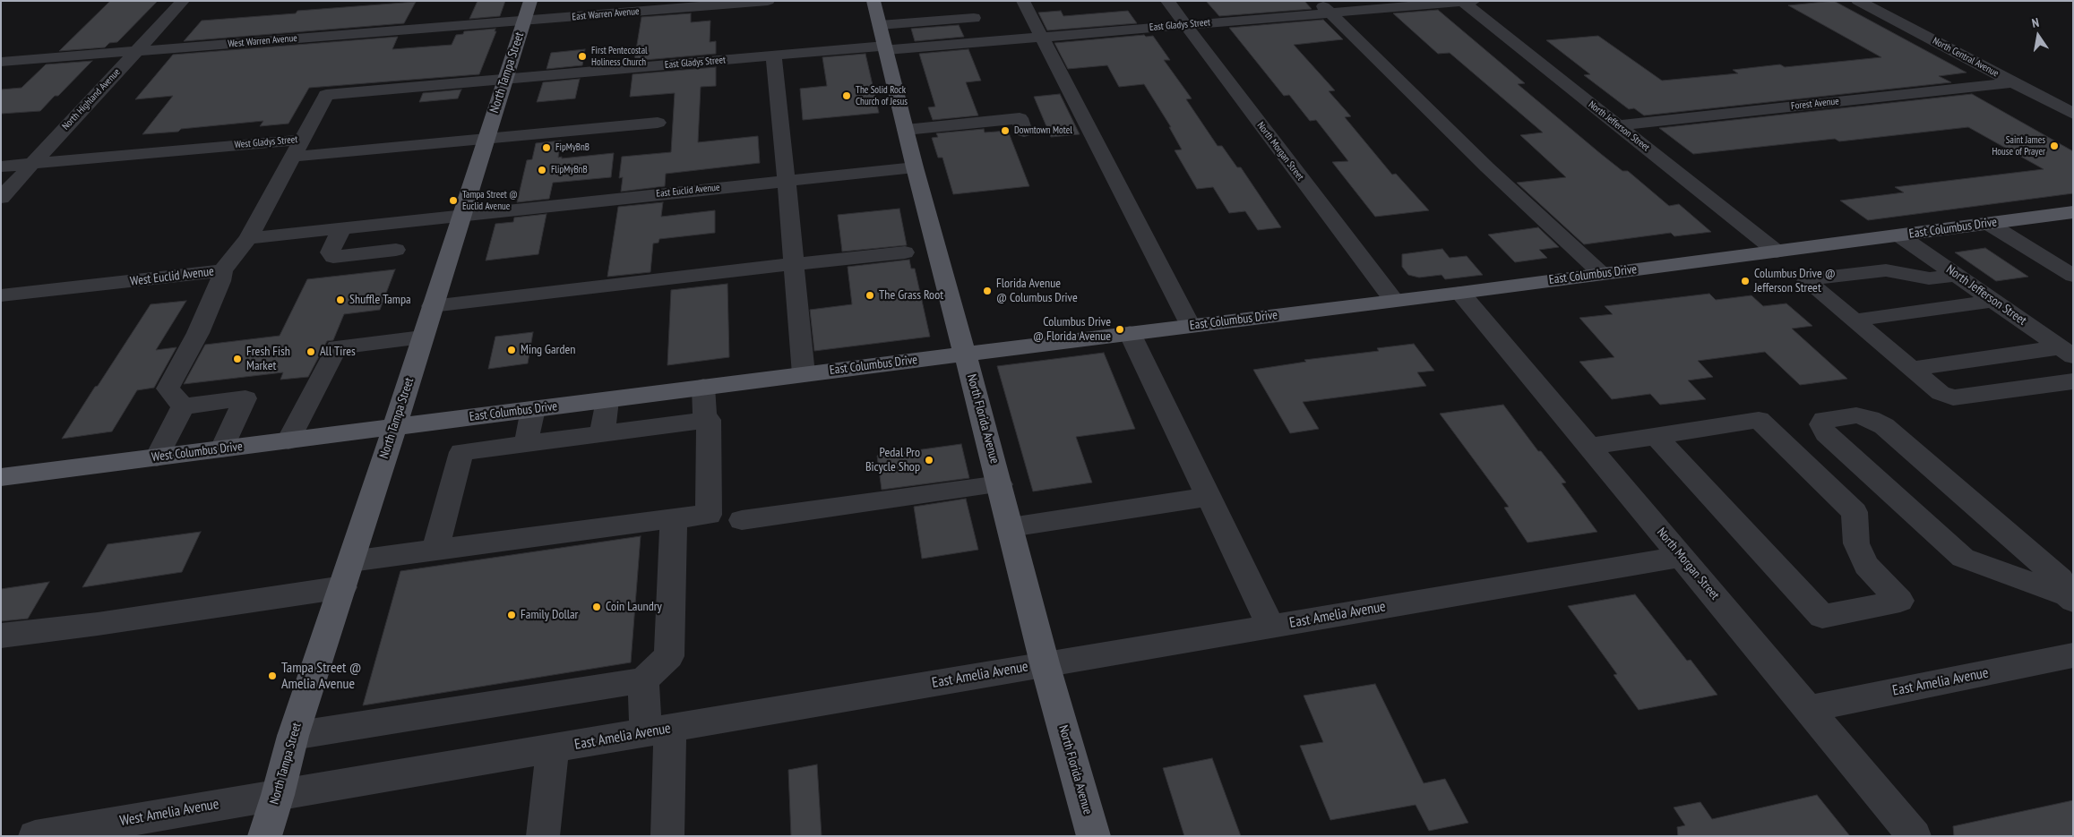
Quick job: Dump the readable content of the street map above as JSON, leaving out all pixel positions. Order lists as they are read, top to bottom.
{
  "streets": {
    "main road": [
      "North Tampa Street",
      "East Columbus Drive",
      "North Florida Avenue",
      "West Columbus Drive"
    ],
    "street": [
      "East Warren Avenue",
      "East Gladys Street",
      "West Warren Avenue",
      "North Central Avenue",
      "North Highland Avenue",
      "Forest Avenue",
      "North Jefferson Street",
      "West Gladys Street",
      "North Morgan Street",
      "East Euclid Avenue",
      "West Euclid Avenue",
      "East Amelia Avenue",
      "West Amelia Avenue"
    ]
  },
  "crossings": [
    ["East Warren Avenue", "West Warren Avenue"],
    ["East Warren Avenue", "North Tampa Street"],
    ["East Gladys Street", "North Tampa Street"],
    ["East Gladys Street", "North Jefferson Street"],
    ["East Gladys Street", "West Gladys Street"],
    ["East Gladys Street", "North Morgan Street"],
    ["East Gladys Street", "North Florida Avenue"],
    ["West Warren Avenue", "North Tampa Street"],
    ["West Warren Avenue", "North Highland Avenue"],
    ["North Central Avenue", "Forest Avenue"],
    ["North Tampa Street", "West Gladys Street"],
    ["North Tampa Street", "East Euclid Avenue"],
    ["North Tampa Street", "East Columbus Drive"],
    ["North Tampa Street", "West Columbus Drive"],
    ["North Tampa Street", "East Amelia Avenue"],
    ["North Tampa Street", "West Amelia Avenue"],
    ["North Highland Avenue", "West Gladys Street"],
    ["Forest Avenue", "North Jefferson Street"],
    ["North Jefferson Street", "East Columbus Drive"],
    ["West Gladys Street", "West Euclid Avenue"],
    ["North Morgan Street", "East Columbus Drive"],
    ["North Morgan Street", "East Amelia Avenue"],
    ["East Euclid Avenue", "North Florida Avenue"],
    ["East Columbus Drive", "North Florida Avenue"],
    ["East Columbus Drive", "West Columbus Drive"],
    ["North Florida Avenue", "East Amelia Avenue"],
    ["East Amelia Avenue", "West Amelia Avenue"]
  ],
  "places": [
    "First Pentecostal Holiness Church",
    "The Solid Rock Church of Jesus",
    "Downtown Motel",
    "Saint James House of Prayer",
    "FipMyBnB",
    "FlipMyBnB",
    "Tampa Street @ Euclid Avenue",
    "Columbus Drive @ Jefferson Street",
    "Florida Avenue @ Columbus Drive",
    "The Grass Root",
    "Shuffle Tampa",
    "Columbus Drive @ Florida Avenue",
    "Ming Garden",
    "All Tires",
    "Fresh Fish Market",
    "Pedal Pro Bicycle Shop",
    "Coin Laundry",
    "Family Dollar",
    "Tampa Street @ Amelia Avenue"
  ],
  "north": "top"
}
